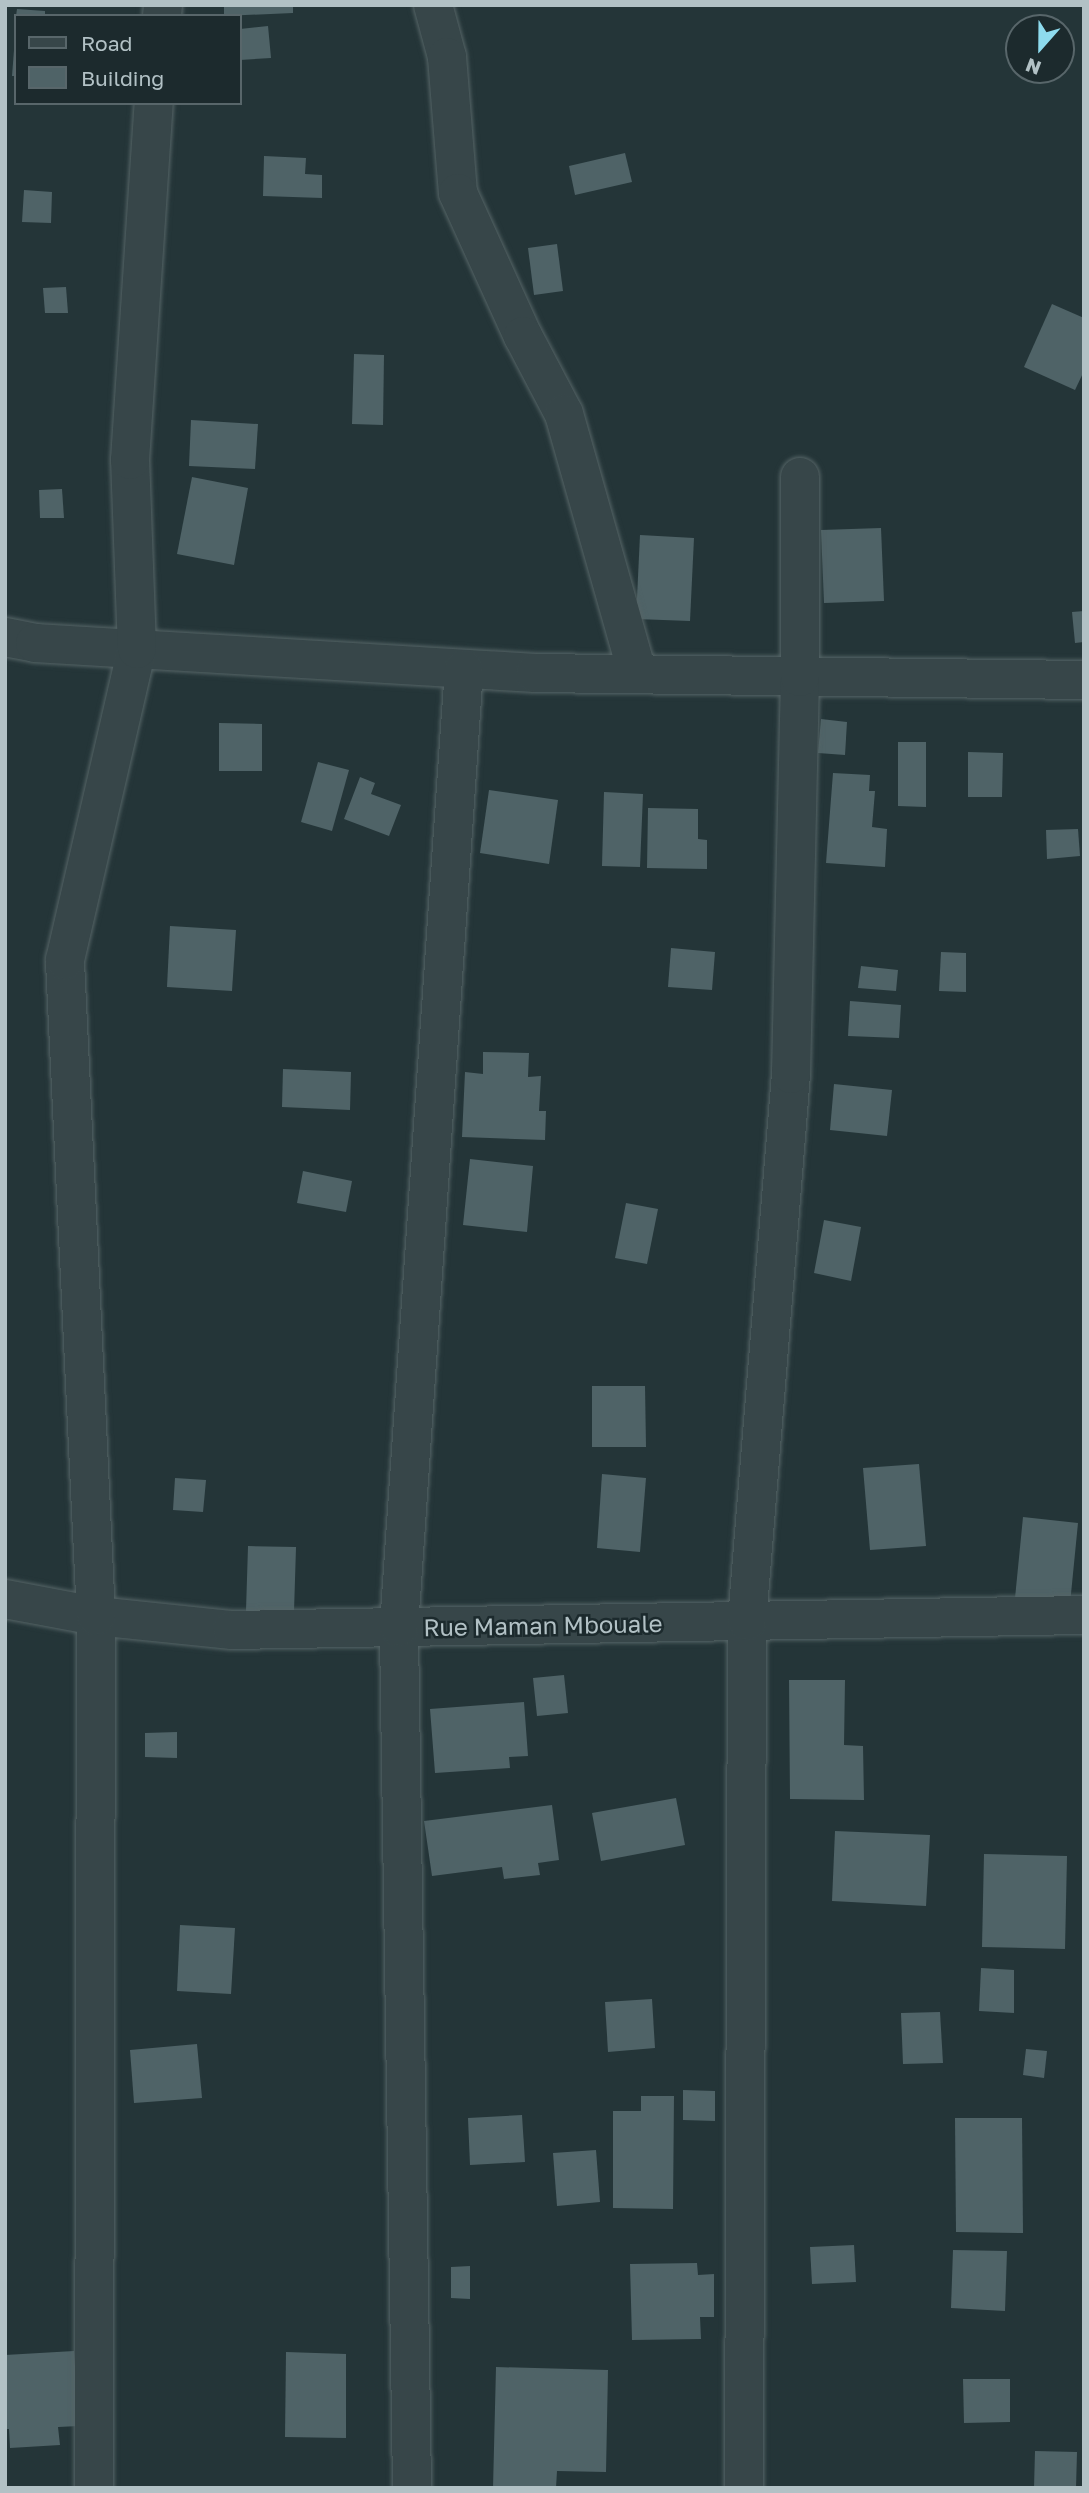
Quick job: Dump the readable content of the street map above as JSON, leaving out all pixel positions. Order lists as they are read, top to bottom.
{
  "streets": {
    "street": ["Rue Maman Mbouale"]
  },
  "legend": ["Road", "Building"],
  "north": "bottom"
}
